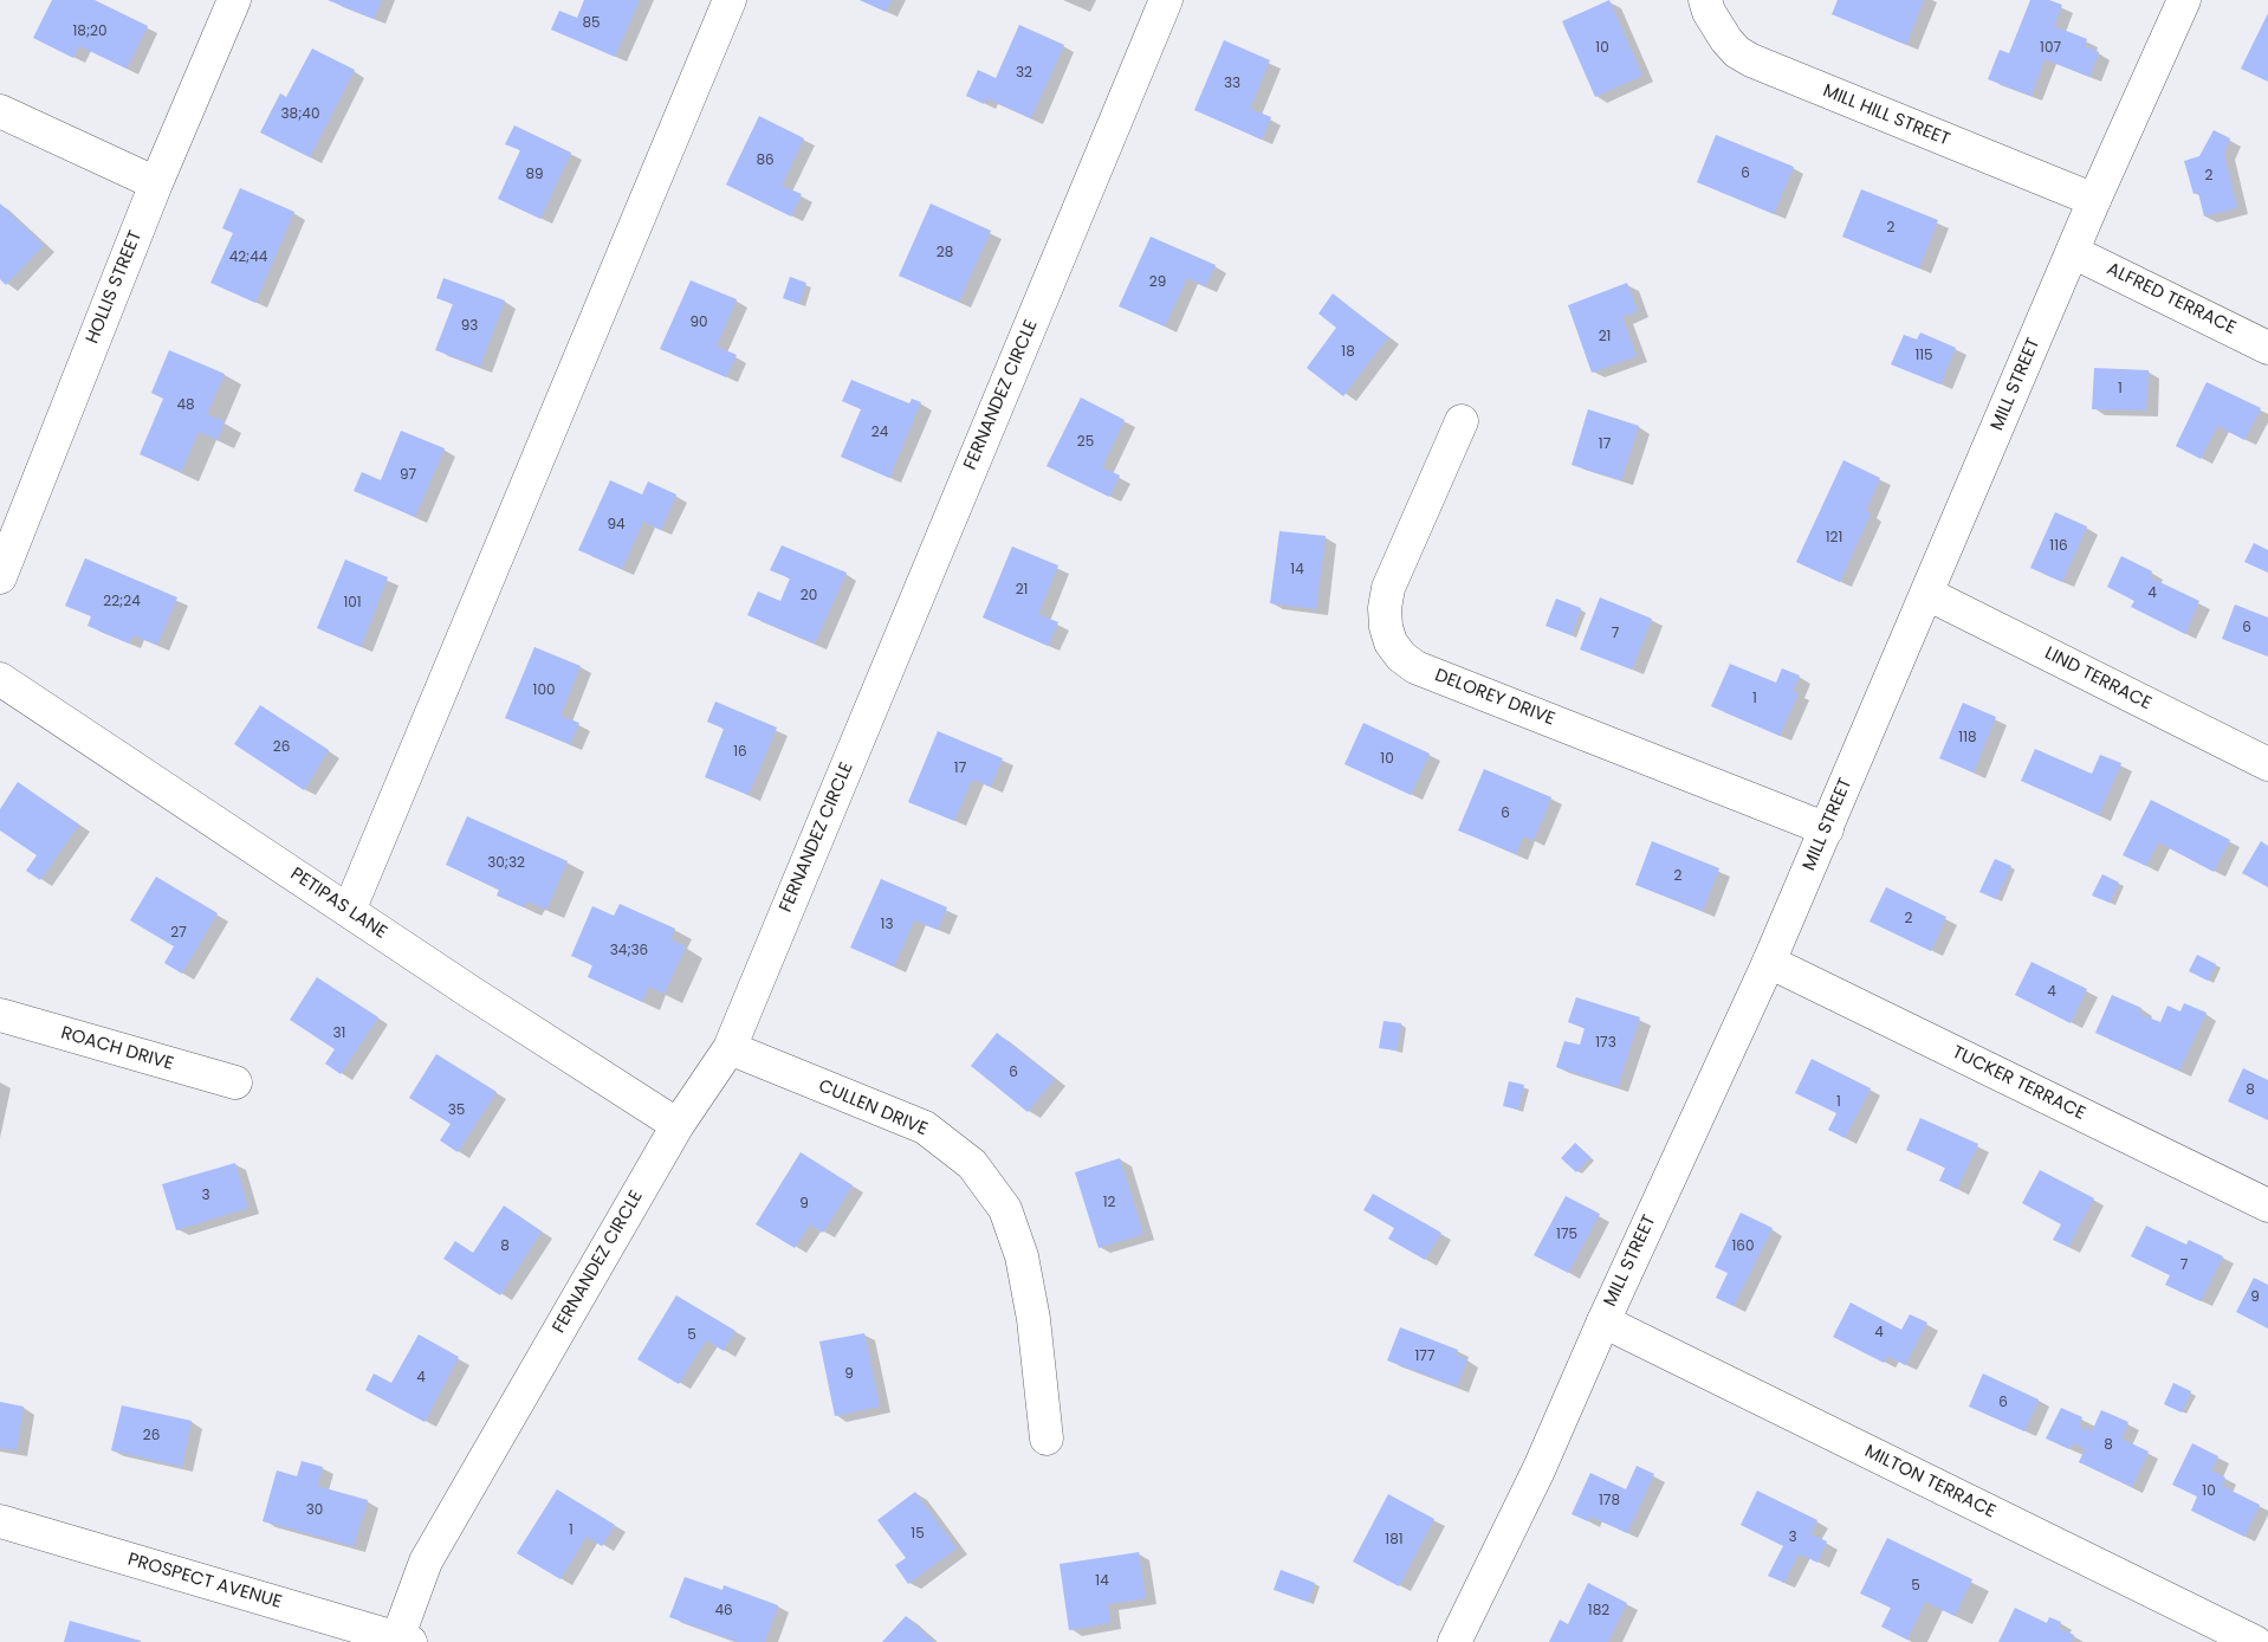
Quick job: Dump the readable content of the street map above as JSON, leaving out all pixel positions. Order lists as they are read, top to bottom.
{
  "streets": {
    "street": [
      "MILL HILL STREET",
      "HOLLIS STREET",
      "ALFRED TERRACE",
      "MILL STREET",
      "FERNANDEZ CIRCLE",
      "LIND TERRACE",
      "DELOREY DRIVE",
      "PETIPAS LANE",
      "ROACH DRIVE",
      "TUCKER TERRACE",
      "CULLEN DRIVE",
      "MILTON TERRACE",
      "PROSPECT AVENUE"
    ]
  },
  "crossings": [
    ["MILL HILL STREET", "MILL STREET"],
    ["ALFRED TERRACE", "MILL STREET"],
    ["MILL STREET", "LIND TERRACE"],
    ["MILL STREET", "DELOREY DRIVE"],
    ["MILL STREET", "TUCKER TERRACE"],
    ["MILL STREET", "MILTON TERRACE"],
    ["FERNANDEZ CIRCLE", "PETIPAS LANE"],
    ["FERNANDEZ CIRCLE", "CULLEN DRIVE"],
    ["FERNANDEZ CIRCLE", "PROSPECT AVENUE"]
  ],
  "house_numbers": [
    "85",
    "18;20",
    "10",
    "107",
    "32",
    "33",
    "38;40",
    "86",
    "6",
    "89",
    "2",
    "2",
    "28",
    "42;44",
    "29",
    "90",
    "93",
    "21",
    "18",
    "115",
    "1",
    "48",
    "24",
    "25",
    "17",
    "97",
    "94",
    "121",
    "116",
    "14",
    "21",
    "4",
    "20",
    "22;24",
    "101",
    "6",
    "7",
    "100",
    "1",
    "118",
    "26",
    "16",
    "10",
    "17",
    "6",
    "30;32",
    "2",
    "2",
    "13",
    "27",
    "34;36",
    "4",
    "31",
    "173",
    "6",
    "8",
    "1",
    "35",
    "3",
    "12",
    "9",
    "175",
    "8",
    "160",
    "7",
    "9",
    "4",
    "5",
    "177",
    "9",
    "4",
    "6",
    "26",
    "8",
    "10",
    "178",
    "30",
    "1",
    "15",
    "3",
    "181",
    "14",
    "5",
    "46",
    "182"
  ]
}
